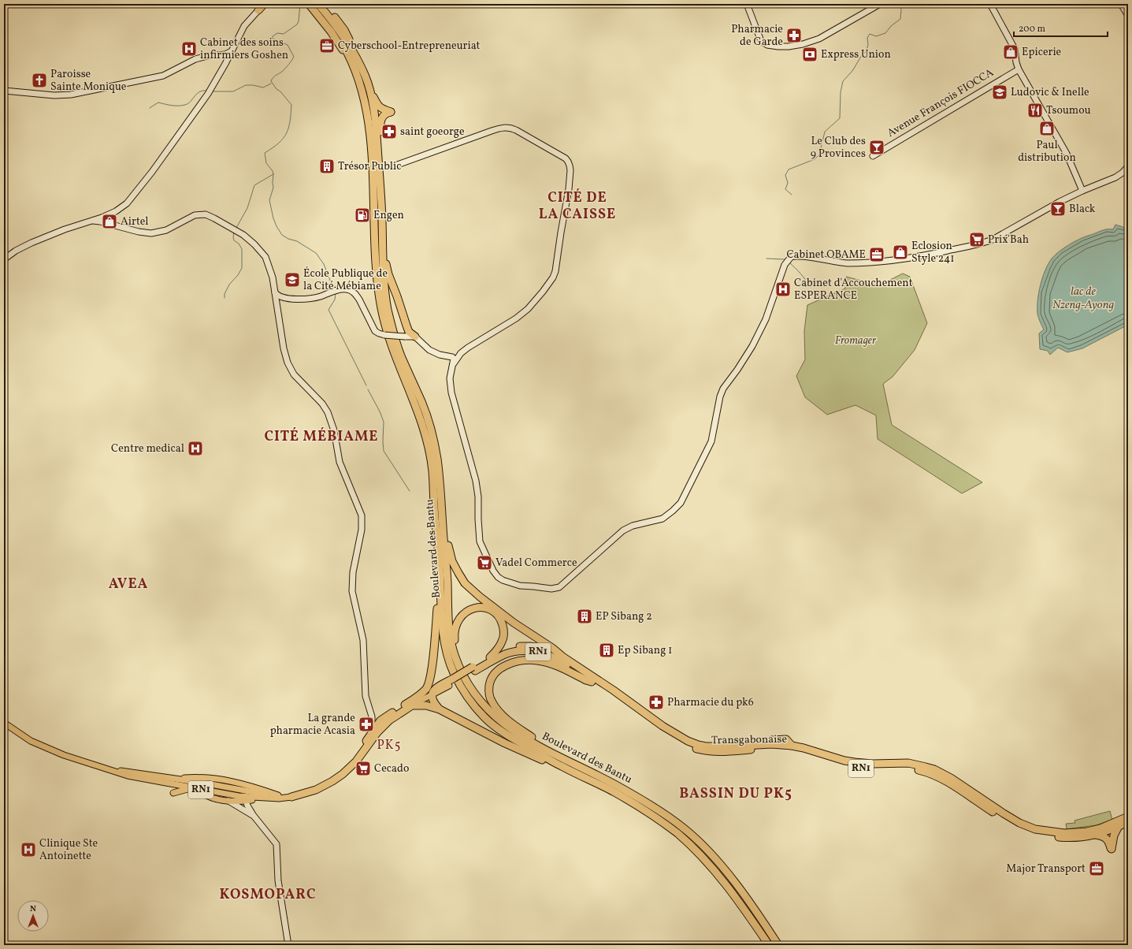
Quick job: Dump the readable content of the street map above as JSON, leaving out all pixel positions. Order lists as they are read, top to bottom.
{
  "streets": {
    "highway": ["Boulevard des Bantu", "RN1", "Transgabonaise"],
    "street": ["Avenue François FIOCCA"]
  },
  "crossings": [
    ["RN1", "Transgabonaise"]
  ],
  "districts": [
    "CITÉ DE LA CAISSE",
    "CITÉ MÉBIAME",
    "AVEA",
    "PK5",
    "BASSIN DU PK5",
    "KOSMOPARC"
  ],
  "water": ["lac de Nzeng-Ayong"],
  "parks": ["Fromager"],
  "places": {
    "pharmacy": [
      "Pharmacie de Garde",
      "saint goeorge",
      "Pharmacie du pk6",
      "La grande pharmacie Acasia"
    ],
    "office": ["Cyberschool-Entrepreneuriat", "Cabinet OBAME", "Major Transport"],
    "hospital": [
      "Cabinet des soins infirmiers Goshen",
      "Cabinet d'Accouchement ESPERANCE",
      "Centre medical",
      "Clinique Ste Antoinette"
    ],
    "shop": [
      "Epicerie",
      "Paul distribution",
      "Airtel",
      "Eclosion Style 241"
    ],
    "bank": ["Express Union"],
    "church": ["Paroisse Sainte Monique"],
    "school or university": ["Ludovic & Inelle", "École Publique de la Cité Mébiame"],
    "restaurant": ["Tsoumou"],
    "bar": ["Le Club des 9 Provinces", "Black"],
    "building": ["Trésor Public", "EP Sibang 2", "Ep Sibang 1"],
    "fuel station": ["Engen"],
    "supermarket": ["Prix'Bah", "Vadel Commerce", "Cecado"]
  },
  "scale_bar": "200 m",
  "north": "top"
}
